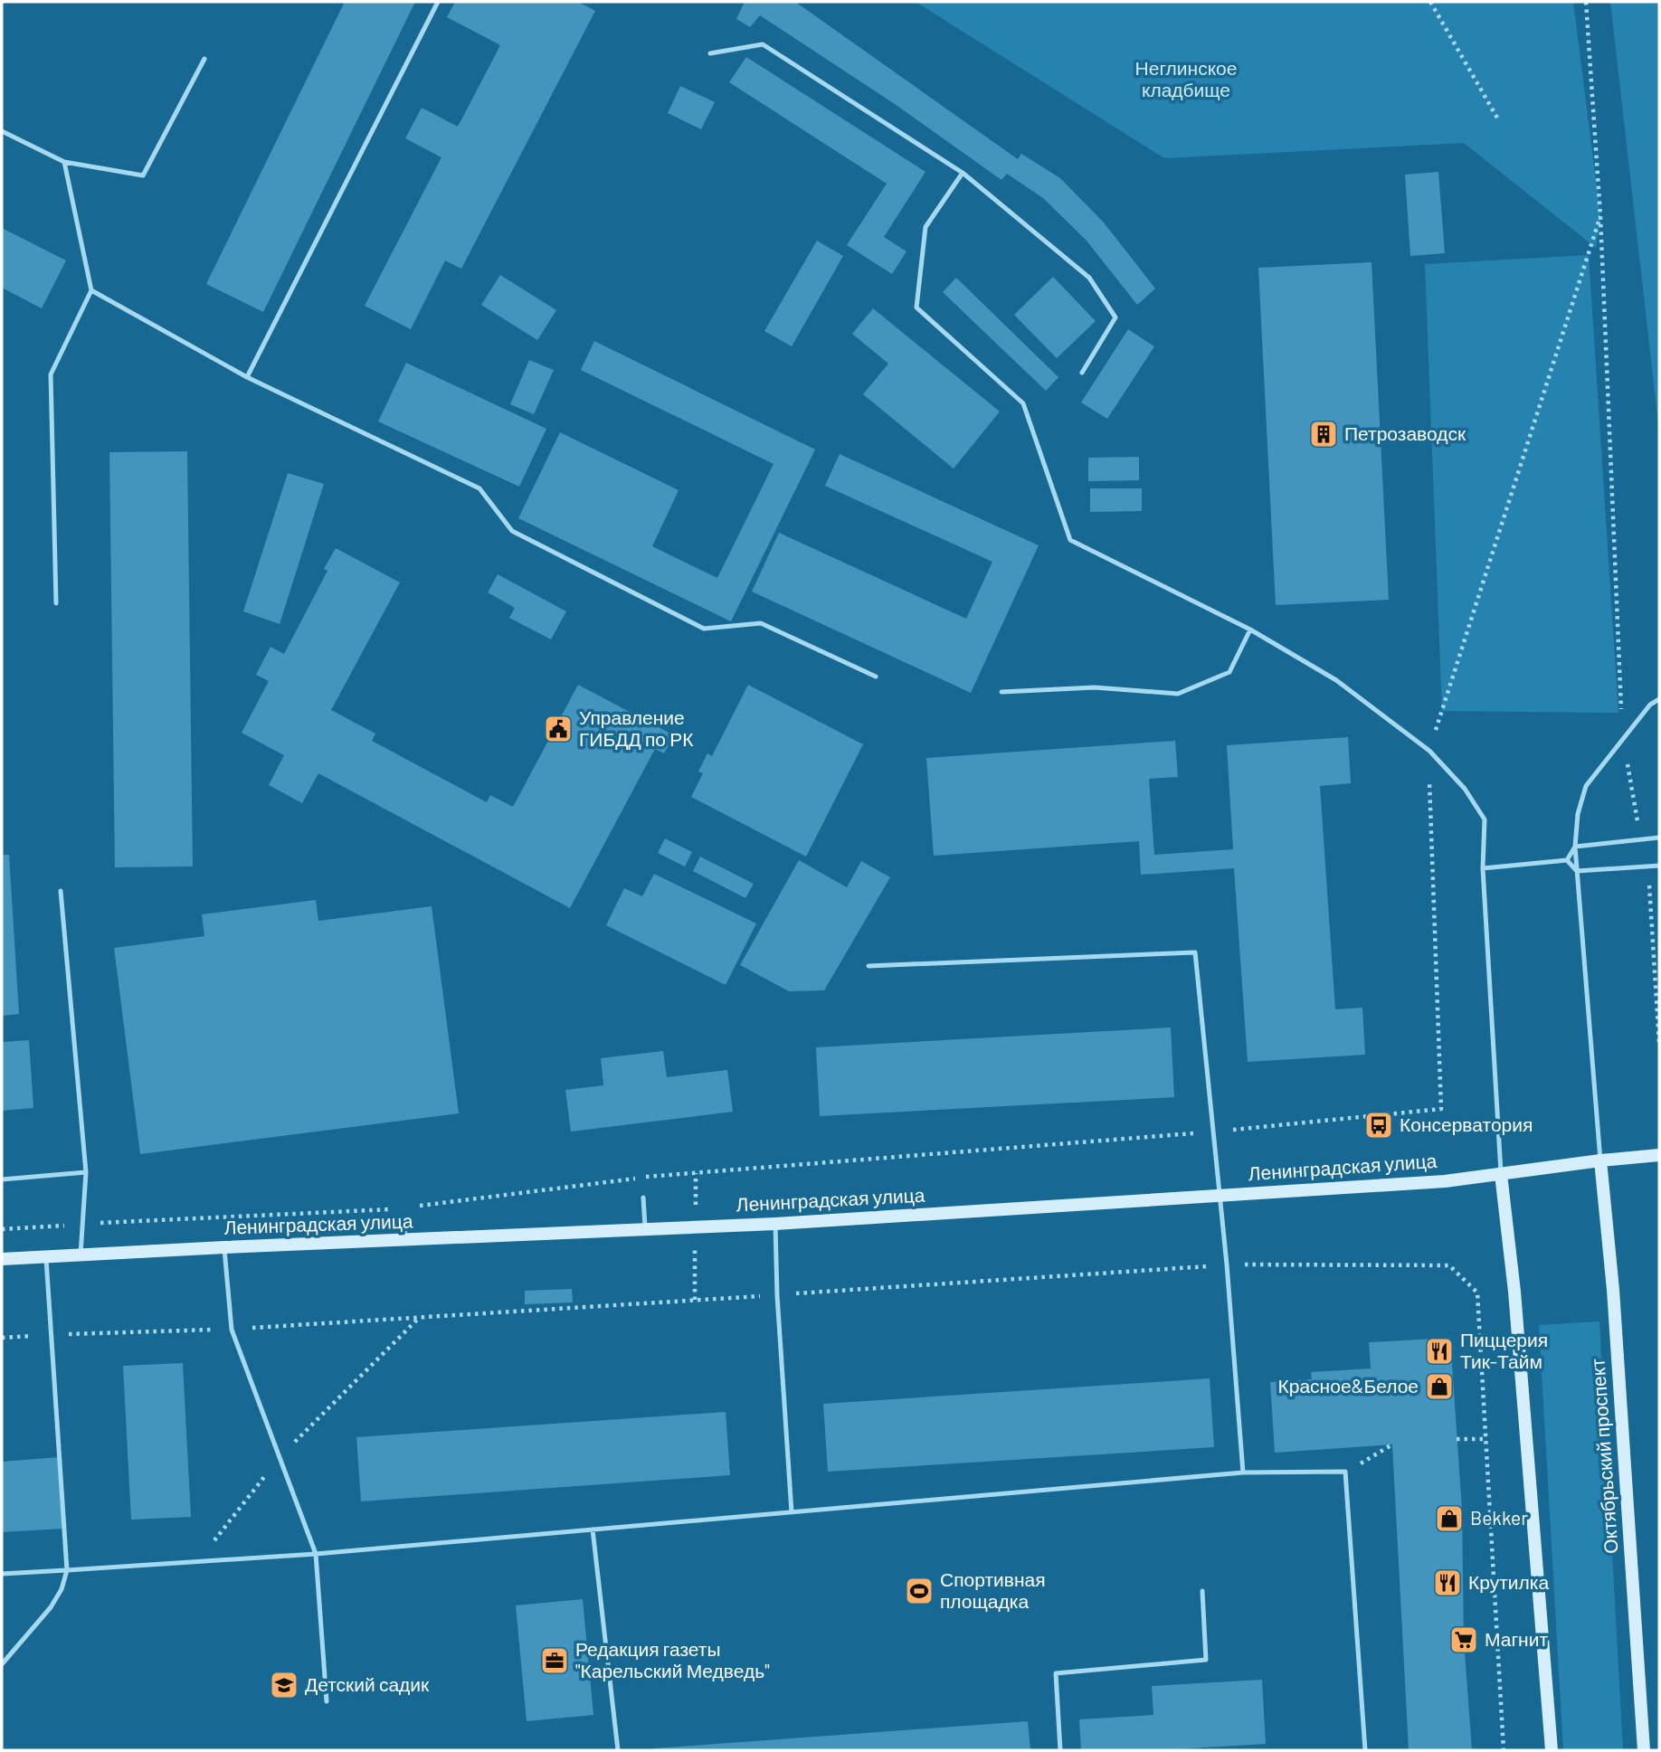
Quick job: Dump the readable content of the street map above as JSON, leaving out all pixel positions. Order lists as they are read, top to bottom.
{
  "streets": {
    "main road": ["Ленинградская улица", "Октябрьский проспект"]
  },
  "crossings": [
    ["Ленинградская улица", "Октябрьский проспект"]
  ],
  "parks": ["Неглинское кладбище"],
  "places": {
    "building": ["Петрозаводск"],
    "public building": ["Управление ГИБДД по РК"],
    "bus stop": ["Консерватория"],
    "restaurant": ["Пиццерия Тик-Тайм", "Крутилка"],
    "shop": ["Красное&Белое", "Bekker"],
    "sports": ["Спортивная площадка"],
    "supermarket": ["Магнит"],
    "office": ["Редакция газеты \"Карельский Медведь\""],
    "school or university": ["Детский садик"]
  }
}
